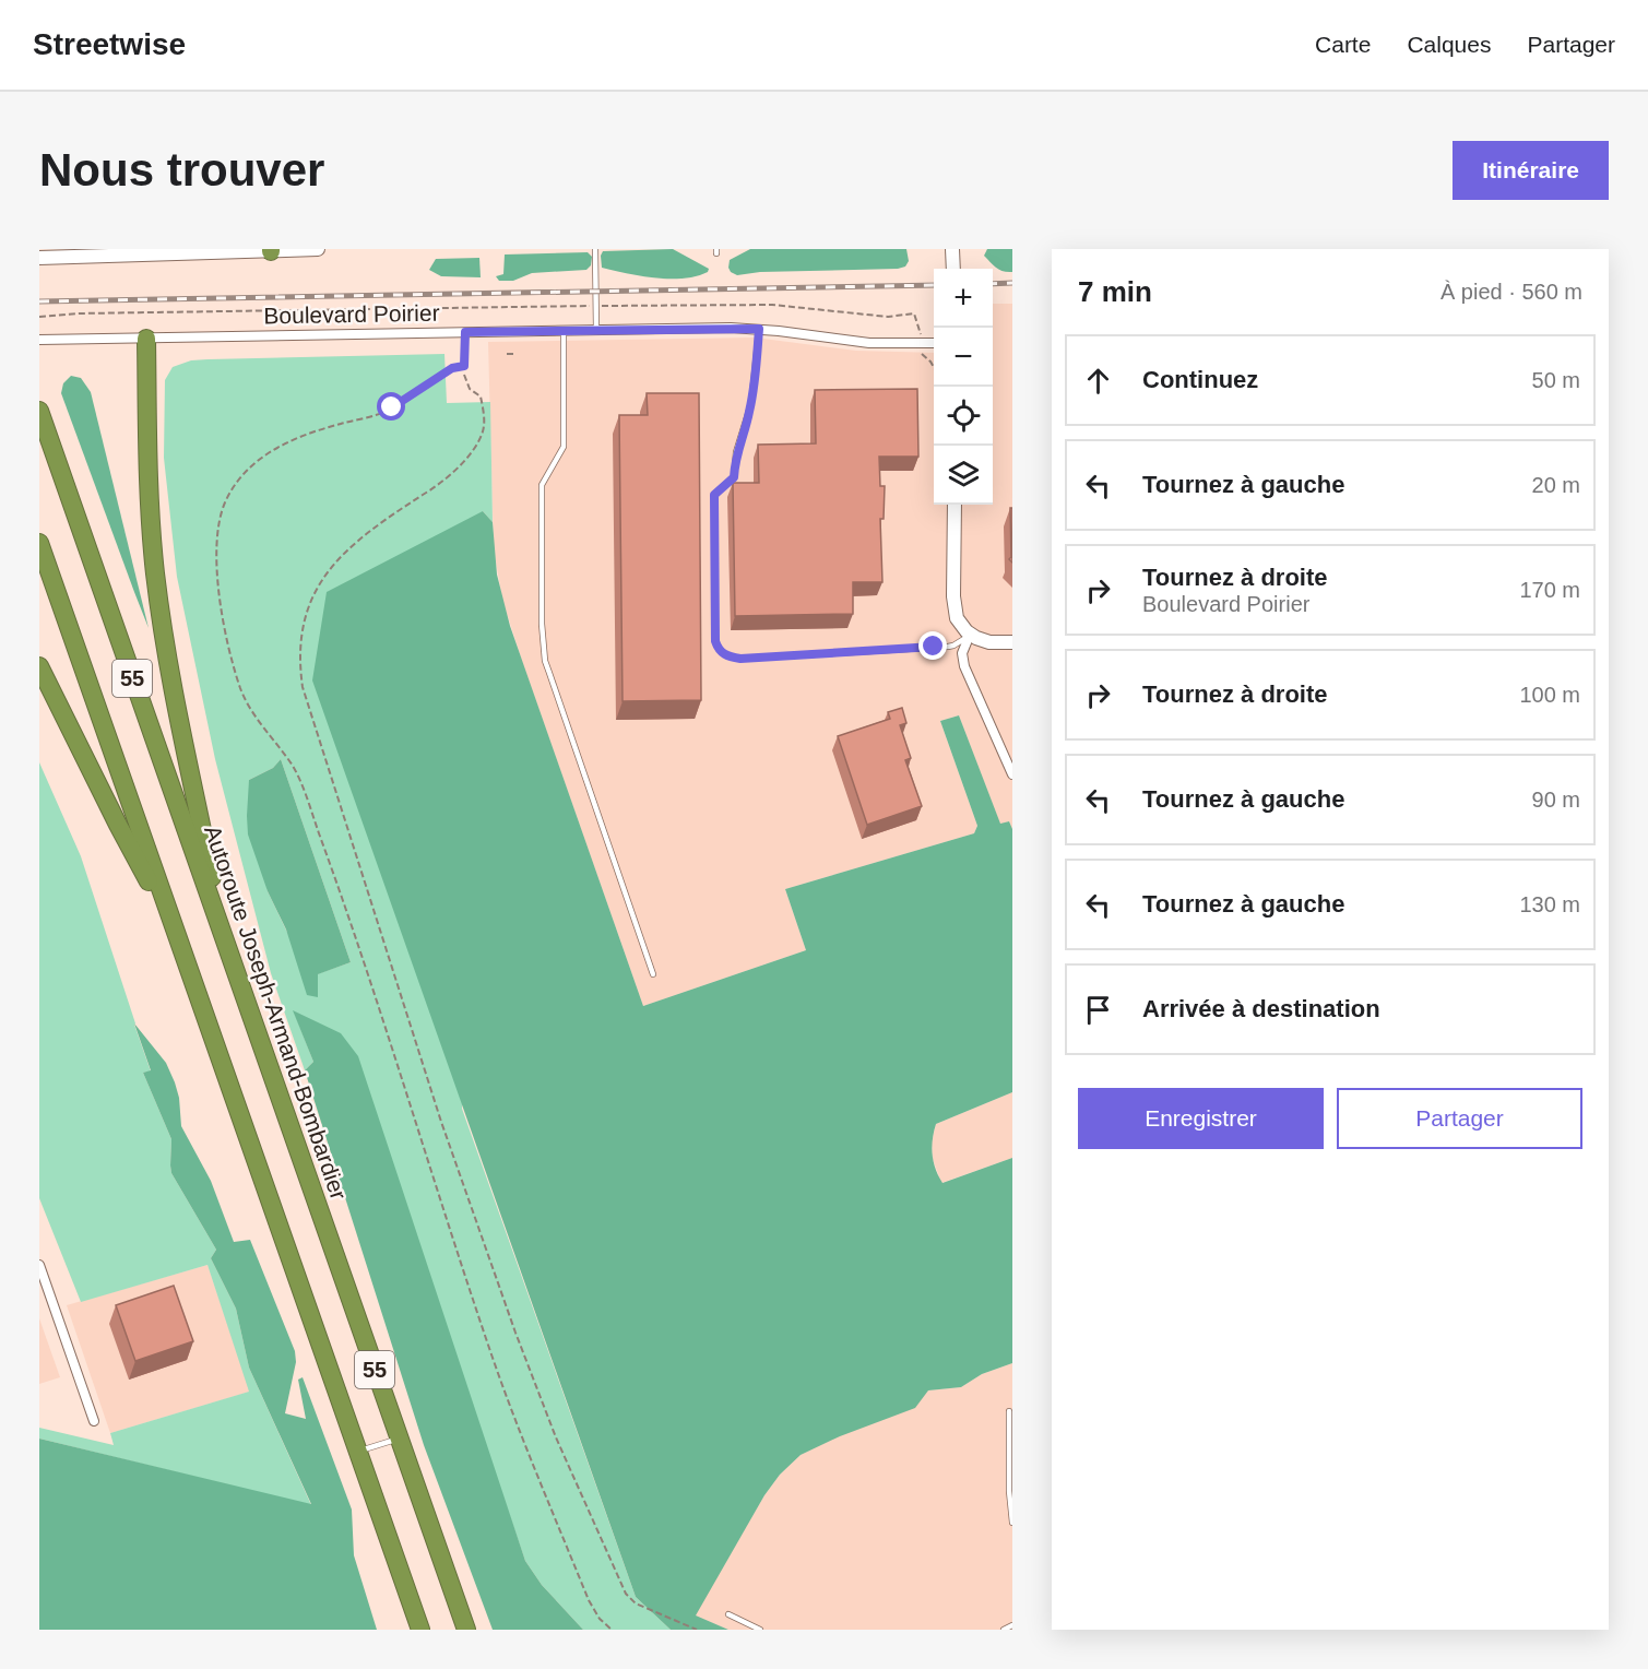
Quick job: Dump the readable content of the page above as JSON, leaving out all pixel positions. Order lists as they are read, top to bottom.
{
  "streets": {
    "highway": ["55", "Autoroute Joseph-Armand-Bombardier"],
    "street": ["Boulevard Poirier"]
  },
  "page": {
    "header": "Streetwise",
    "nav": ["Carte", "Calques", "Partager"],
    "buttons": [
      "Itinéraire",
      ["Enregistrer", "Partager"]
    ],
    "title": "Nous trouver",
    "heading": ["7 min", "À pied · 560 m"],
    "map_buttons": ["+", "−"],
    "list": [
      ["Continuez", "50 m"],
      ["Tournez à gauche", "20 m"],
      ["Tournez à droite", "Boulevard Poirier", "170 m"],
      ["Tournez à droite", "100 m"],
      ["Tournez à gauche", "90 m"],
      ["Tournez à gauche", "130 m"],
      "Arrivée à destination"
    ]
  }
}
